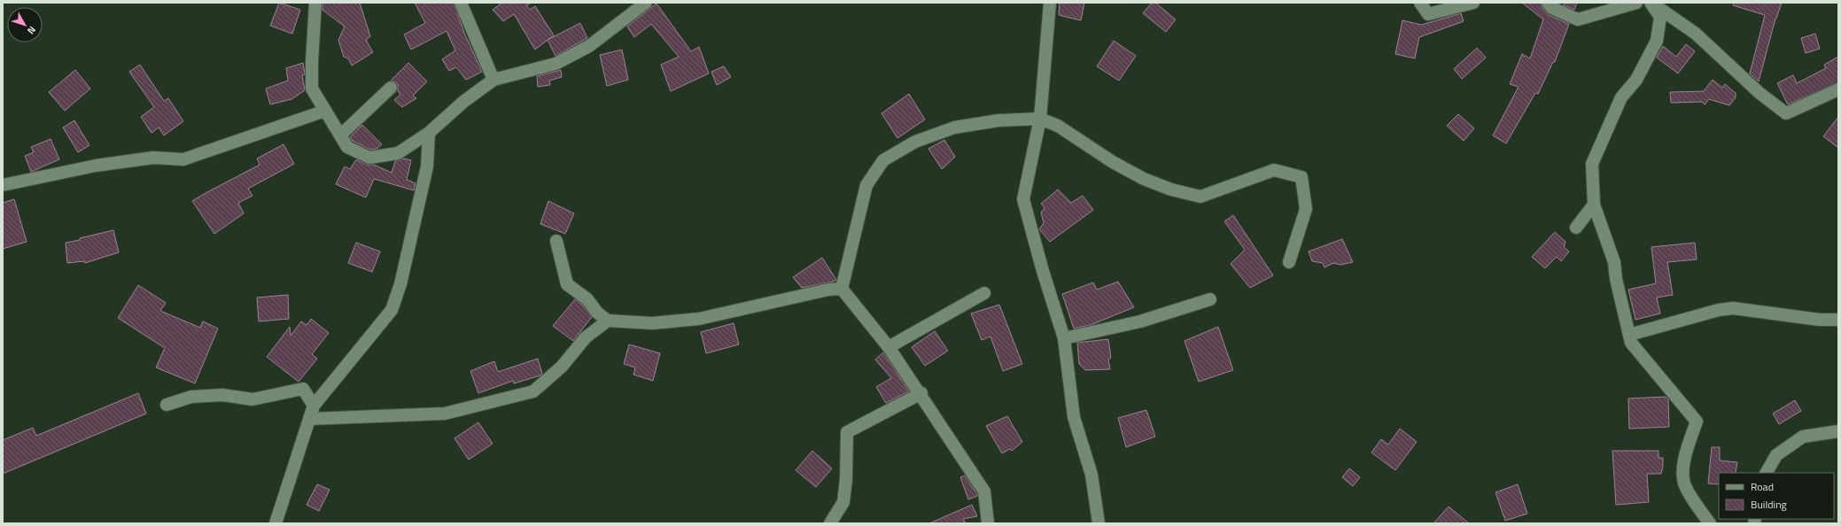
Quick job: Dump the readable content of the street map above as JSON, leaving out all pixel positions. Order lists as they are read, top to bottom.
{
  "legend": ["Road", "Building"],
  "north": "bottom right"
}
